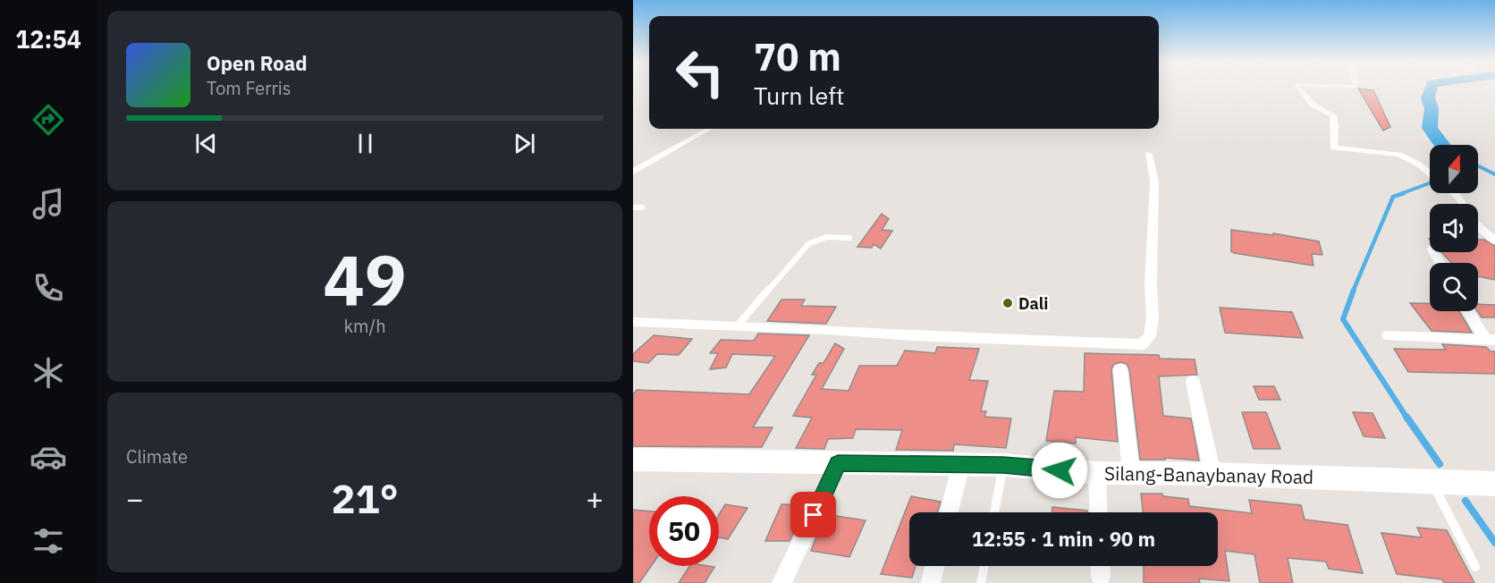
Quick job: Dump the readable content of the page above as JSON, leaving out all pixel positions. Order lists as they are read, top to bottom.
{
  "streets": {
    "main road": ["Silang-Banaybanay Road"]
  },
  "places": ["Dali"],
  "north": "top",
  "page": {
    "tabs": "12:54",
    "turn": ["70 m", "Turn left"],
    "song": ["Open Road", "Tom Ferris"],
    "tile": [
      ["49", "km/h"],
      "Climate"
    ],
    "heat": ["−", "21°", "+"],
    "limit": "50",
    "trip": "12:55 · 1 min · 90 m"
  }
}
